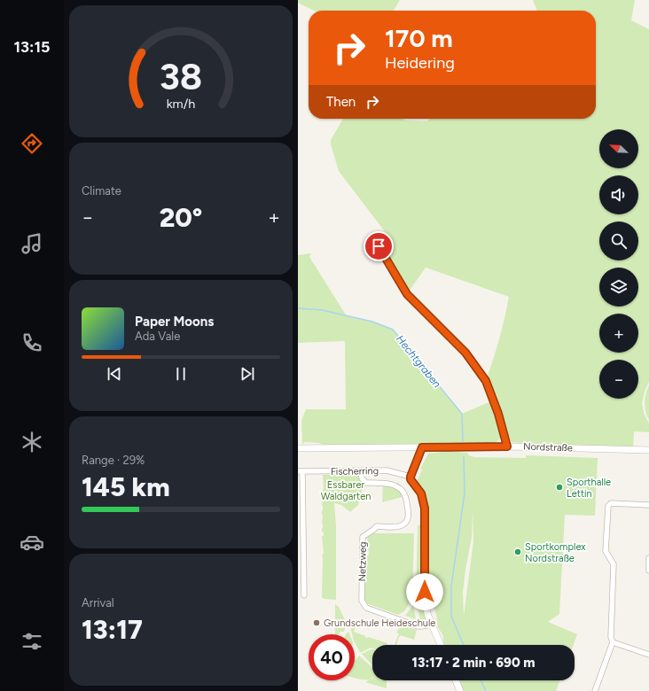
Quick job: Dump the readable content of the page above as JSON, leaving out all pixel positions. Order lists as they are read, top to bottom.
{
  "streets": {
    "street": ["Nordstraße", "Fischerring", "Netzweg"]
  },
  "crossings": [
    ["Fischerring", "Netzweg"]
  ],
  "water": ["Hechtgraben"],
  "parks": ["Essbarer Waldgarten"],
  "places": ["Sporthalle Lettin", "Sportkomplex Nordstraße", "Grundschule Heideschule"],
  "north": "top left",
  "page": {
    "tabs": "13:15",
    "turn": ["170 m", "Heidering"],
    "then": "Then",
    "map_buttons": ["+", "−"],
    "tile": [
      "Climate",
      ["Range · 29%", "145 km"],
      ["Arrival", "13:17"]
    ],
    "heat": ["−", "20°", "+"],
    "song": ["Paper Moons", "Ada Vale"],
    "limit": "40",
    "trip": "13:17 · 2 min · 690 m",
    "gauge": ["38", "km/h"]
  }
}
